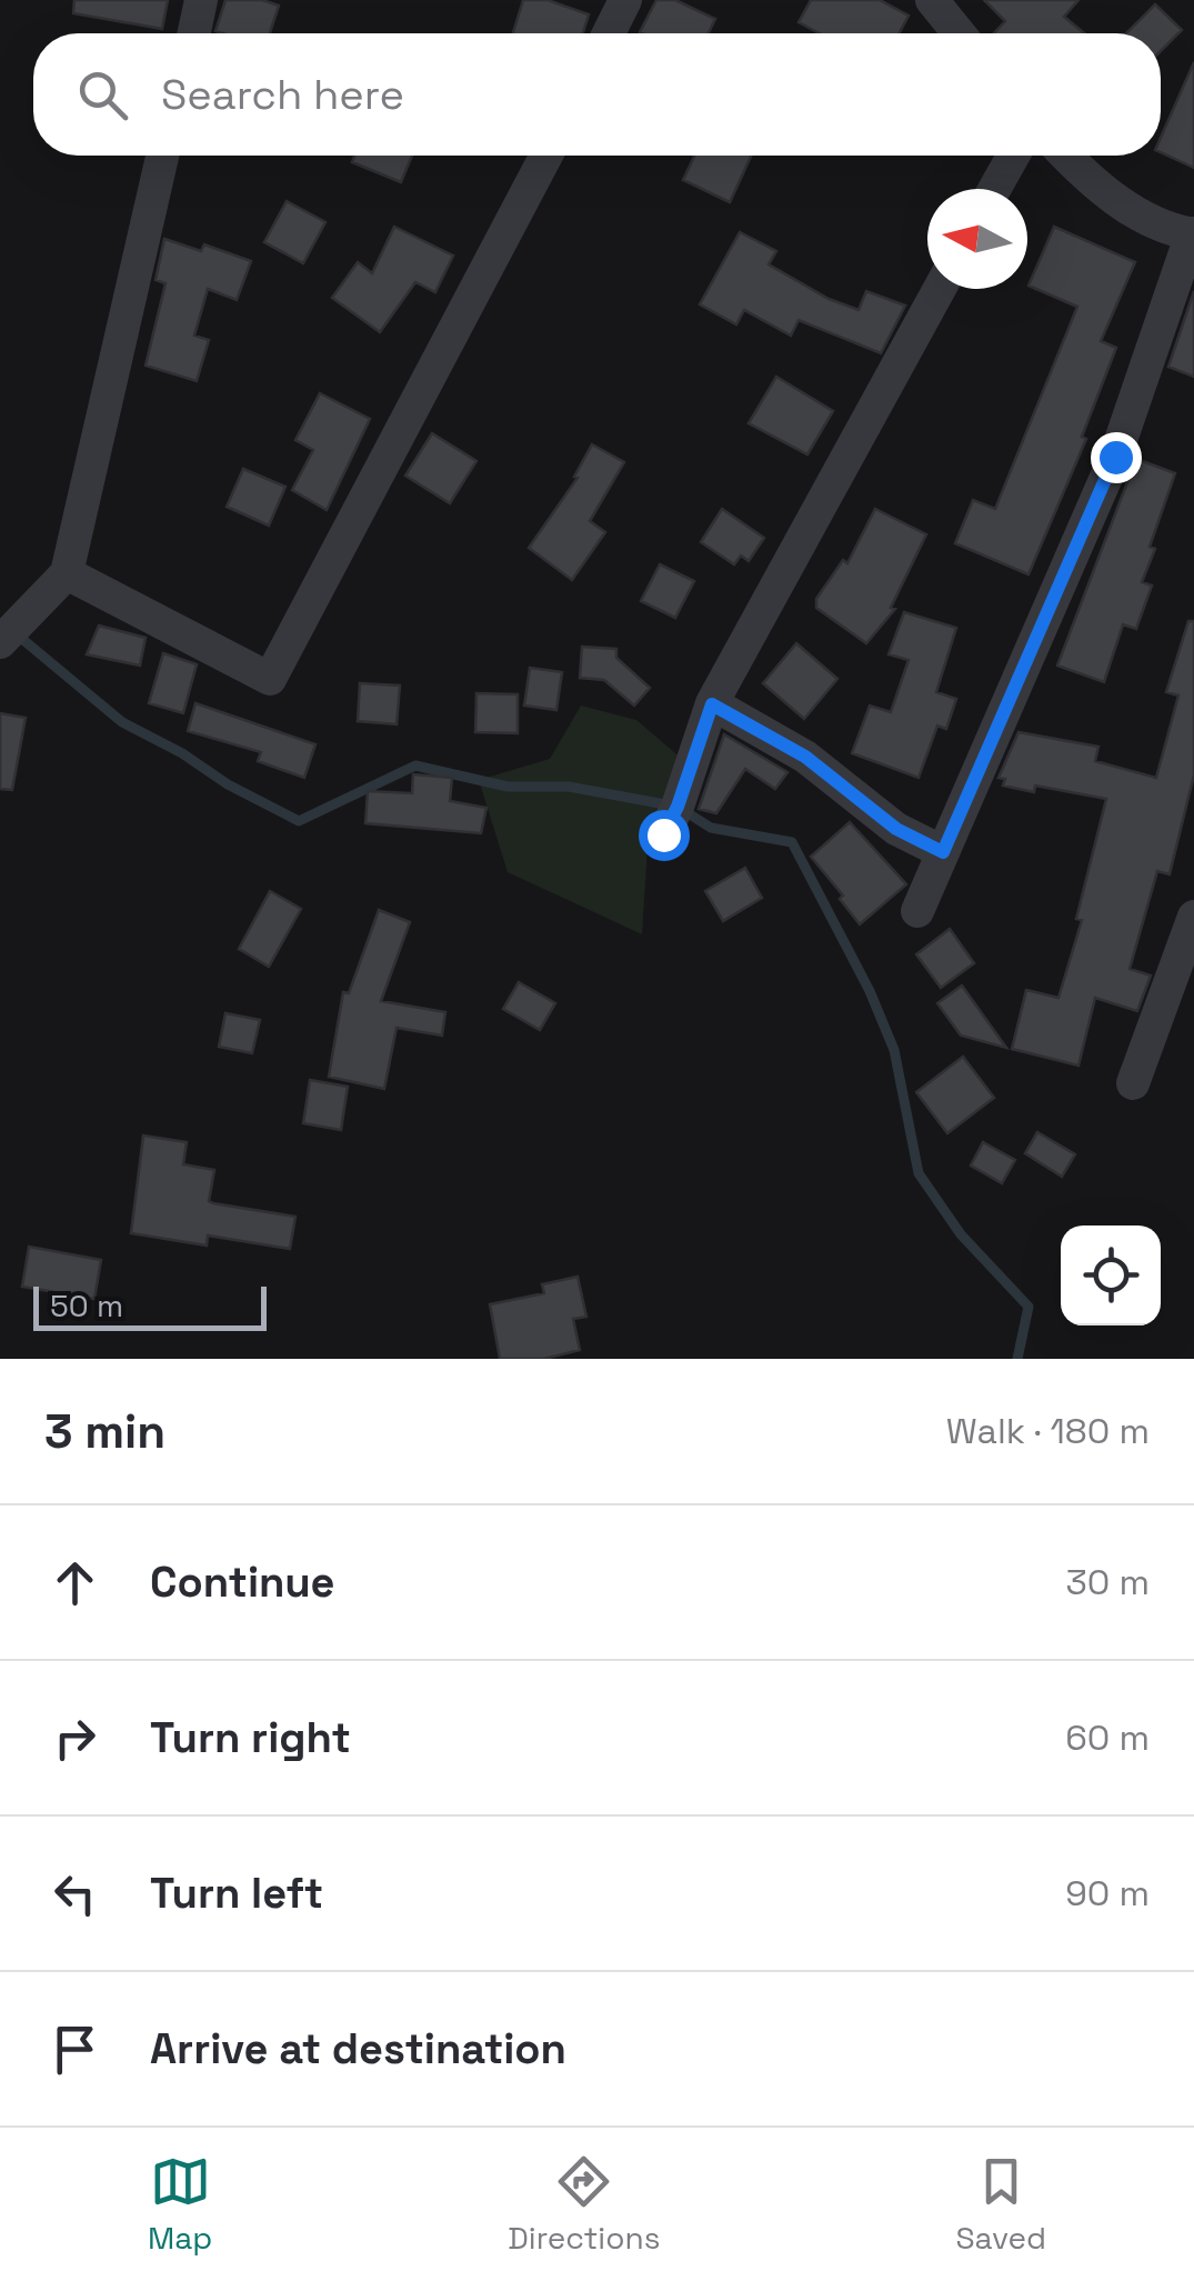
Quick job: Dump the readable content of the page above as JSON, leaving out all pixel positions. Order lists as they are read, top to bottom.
{
  "scale_bar": "50 m",
  "north": "left",
  "page": {
    "search": "Search here",
    "scale": "50 m",
    "heading": ["3 min", "Walk · 180 m"],
    "list": [
      ["Continue", "30 m"],
      ["Turn right", "60 m"],
      ["Turn left", "90 m"],
      "Arrive at destination"
    ],
    "nav": ["Map", "Directions", "Saved"]
  }
}
